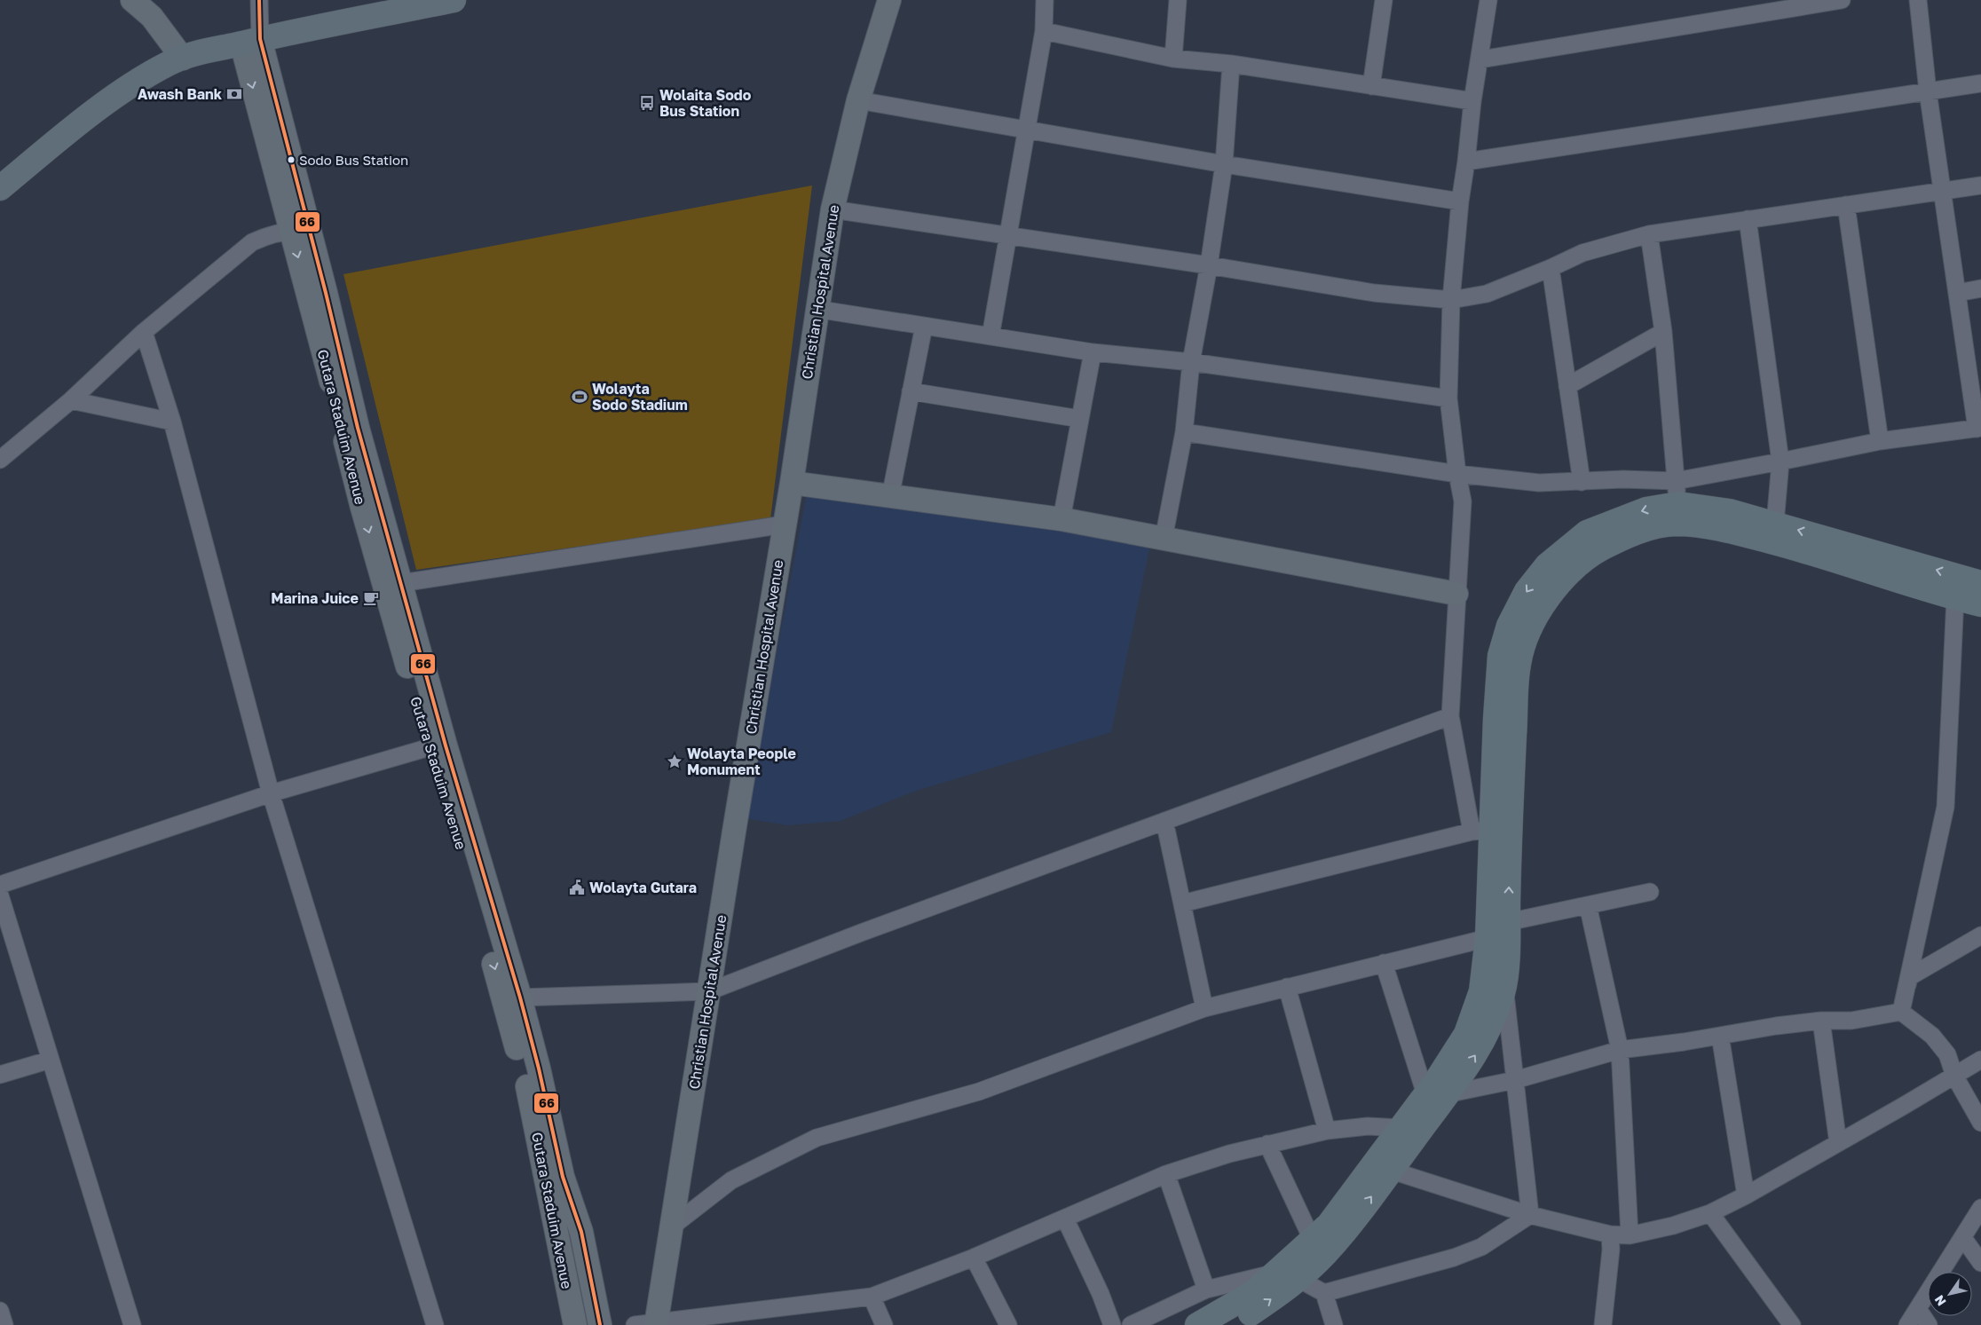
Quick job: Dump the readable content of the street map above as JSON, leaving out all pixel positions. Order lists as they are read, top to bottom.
{
  "streets": {
    "main road": ["Christian Hospital Avenue", "Gutara Staduim Avenue"]
  },
  "places": {
    "bank": ["Awash Bank"],
    "bus stop": ["Wolaita Sodo Bus Station"],
    "other": ["Sodo Bus Station"],
    "sports": ["Wolayta Sodo Stadium"],
    "cafe": ["Marina Juice"],
    "place": ["Wolayta People Monument"],
    "public building": ["Wolayta Gutara"]
  },
  "lines": ["transit line 66"],
  "north": "bottom left"
}
